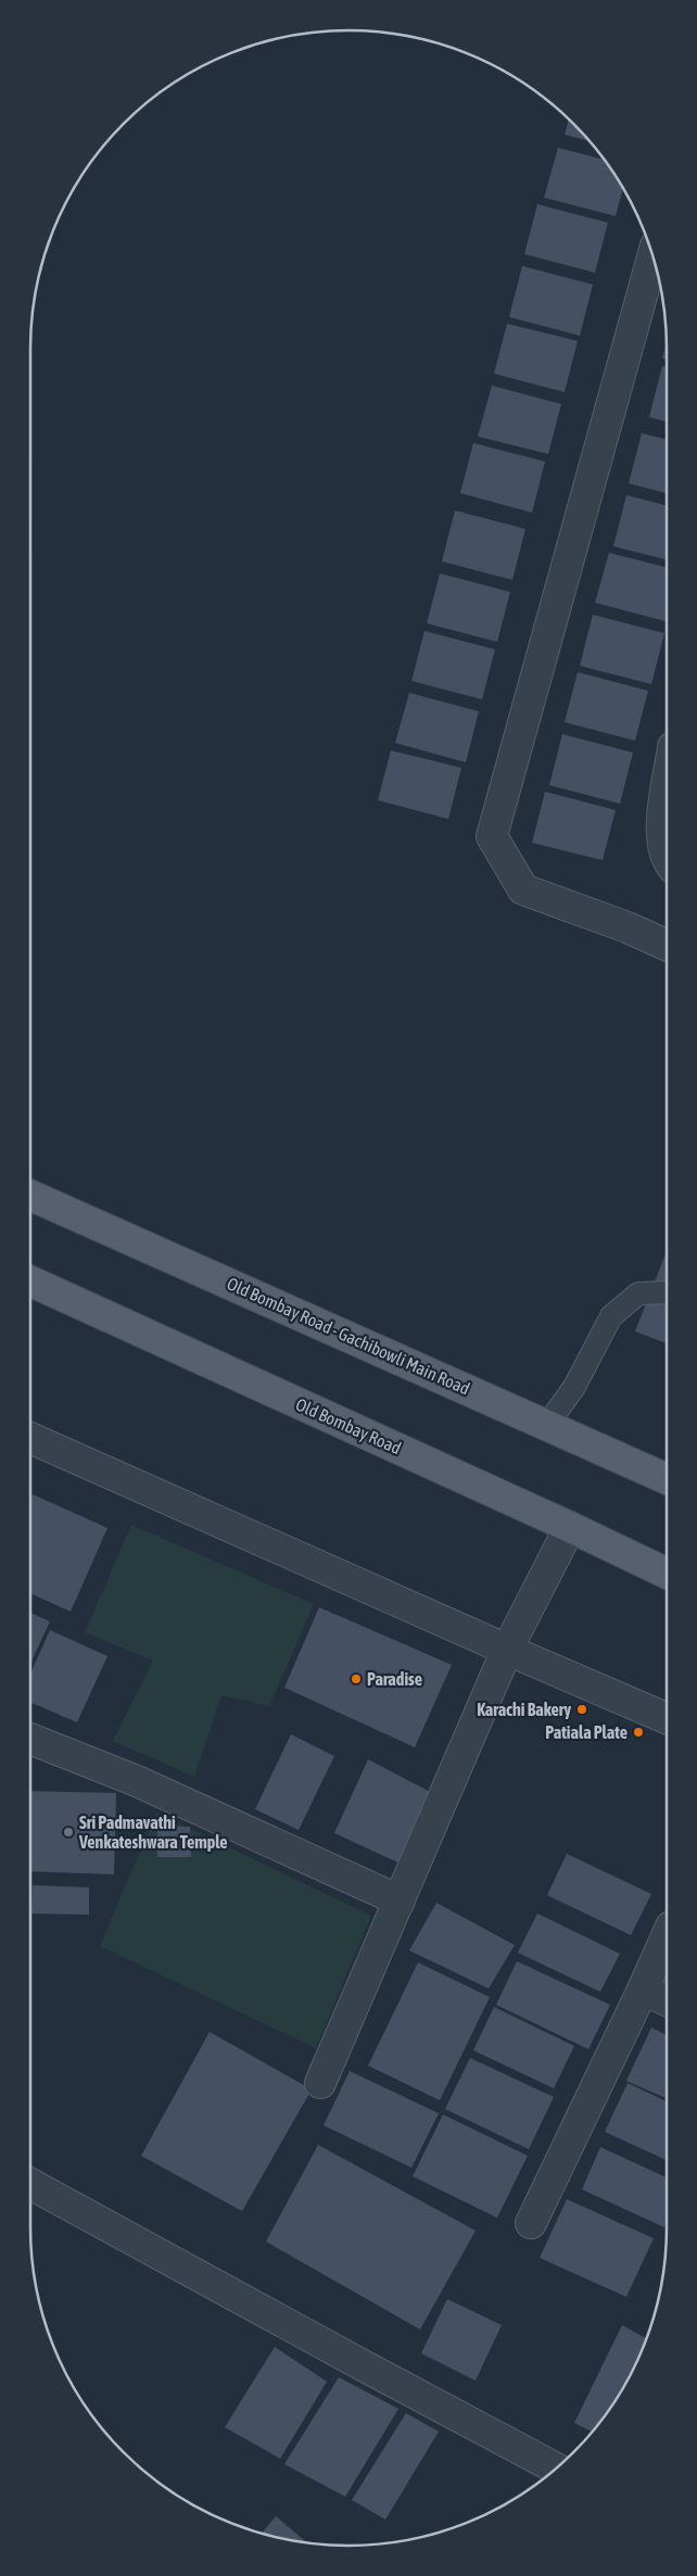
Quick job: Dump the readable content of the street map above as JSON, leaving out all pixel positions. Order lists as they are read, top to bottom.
{
  "streets": {
    "main road": ["Old Bombay Road - Gachibowli Main Road", "Old Bombay Road"]
  },
  "places": [
    "Paradise",
    "Karachi Bakery",
    "Patiala Plate",
    "Sri Padmavathi Venkateshwara Temple"
  ]
}
